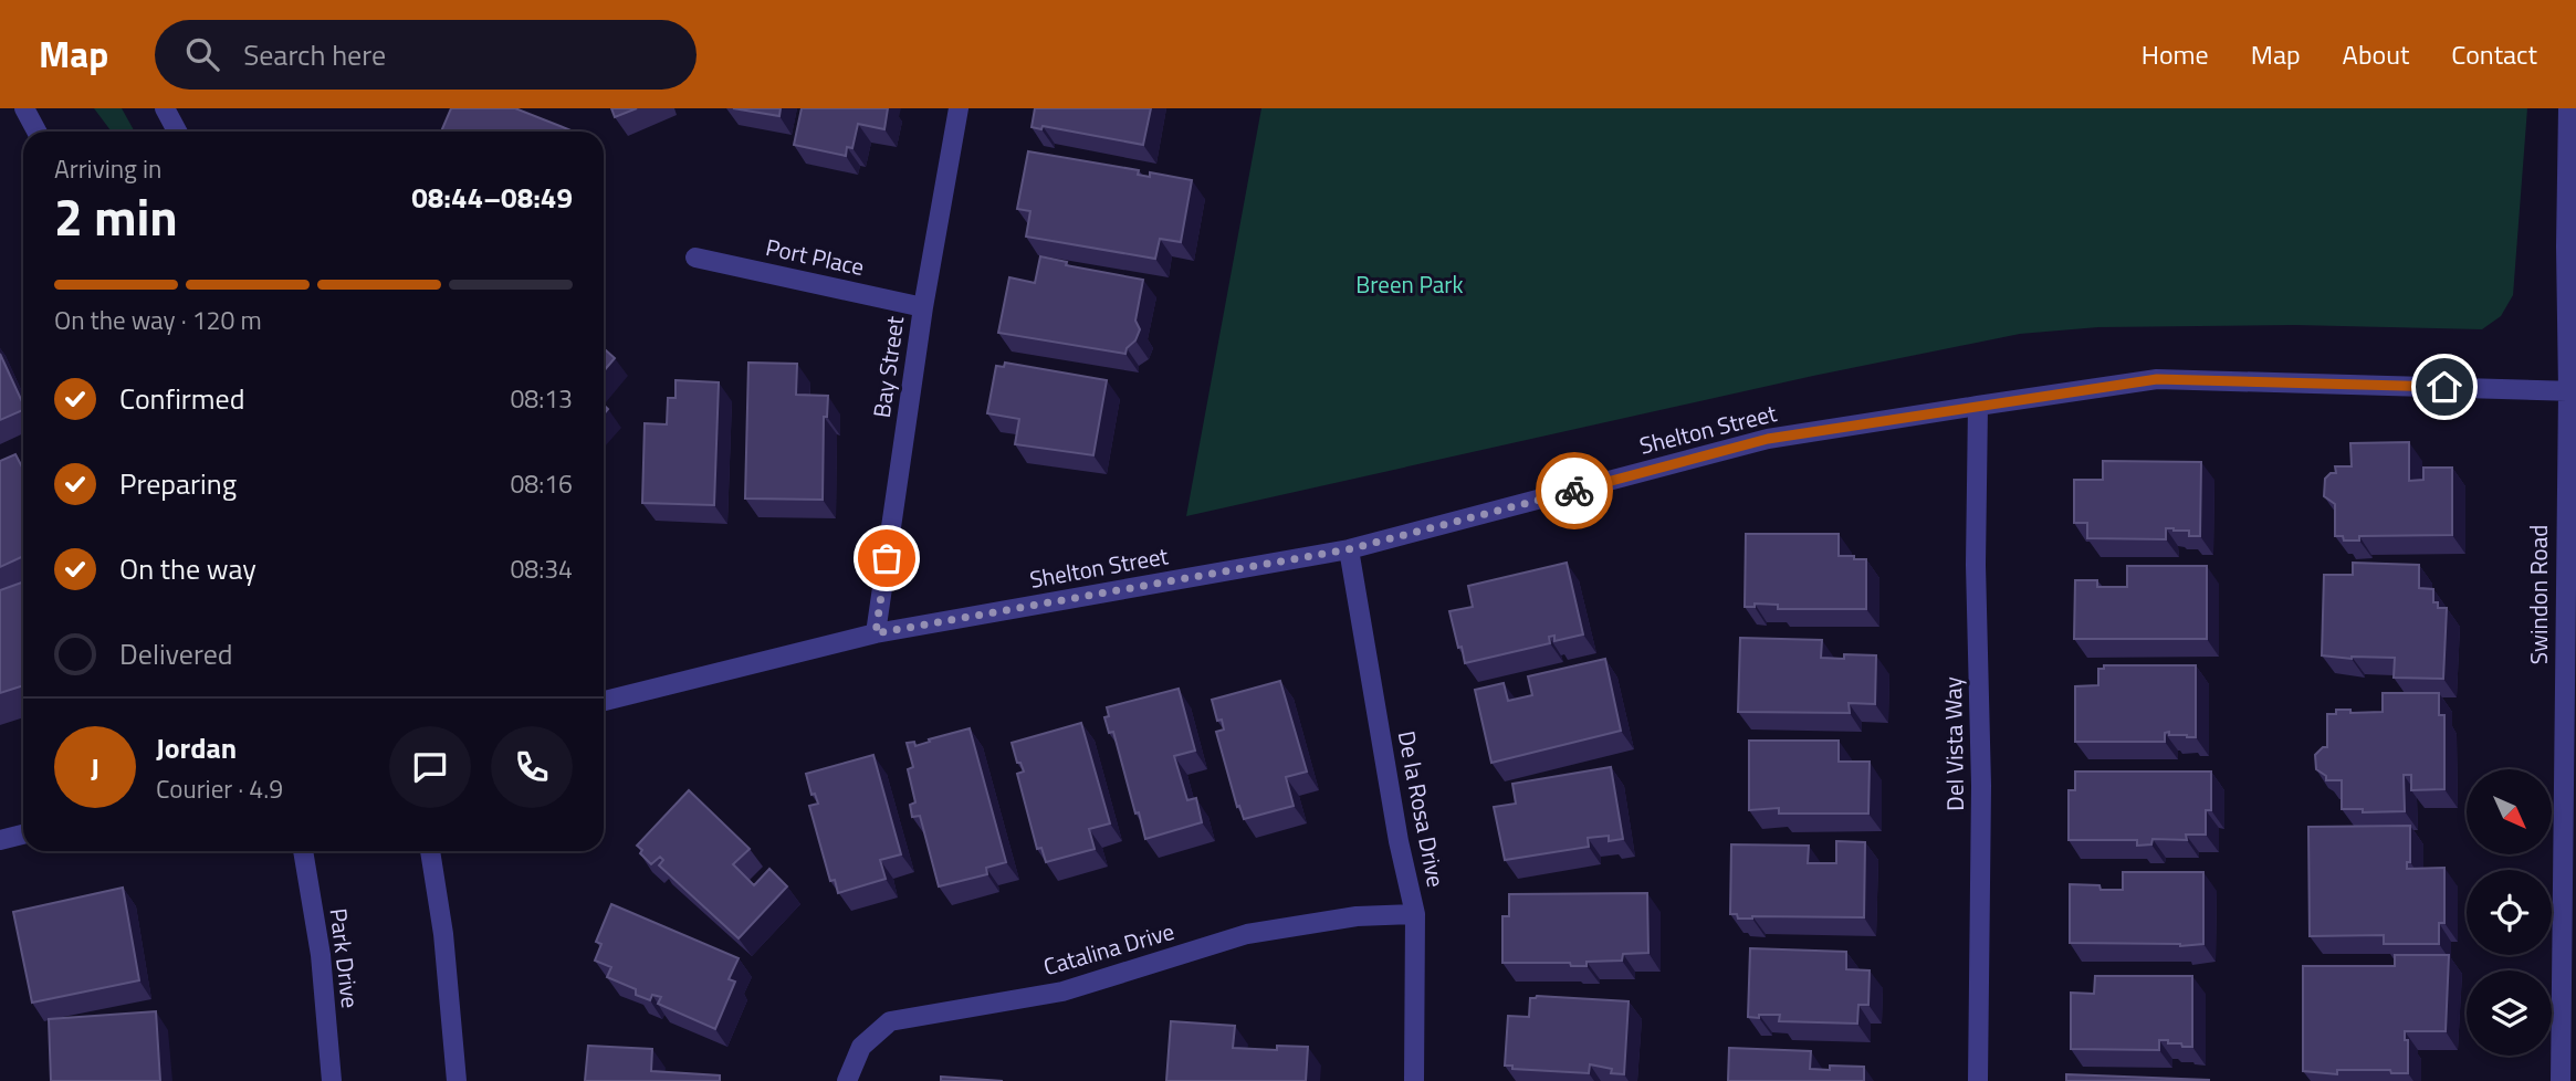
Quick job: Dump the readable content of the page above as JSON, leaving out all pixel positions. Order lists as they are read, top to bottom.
{
  "streets": {
    "street": [
      "Port Place",
      "Bay Street",
      "Shelton Street",
      "Swindon Road",
      "Del Vista Way",
      "De la Rosa Drive",
      "Catalina Drive",
      "Park Drive"
    ]
  },
  "crossings": [
    ["Port Place", "Bay Street"],
    ["Bay Street", "Shelton Street"],
    ["Shelton Street", "Swindon Road"],
    ["Shelton Street", "Del Vista Way"],
    ["Shelton Street", "De la Rosa Drive"],
    ["De la Rosa Drive", "Catalina Drive"]
  ],
  "parks": ["Breen Park"],
  "north": "bottom right",
  "page": {
    "header": "Map",
    "search": "Search here",
    "nav": [
      "Home",
      "Map",
      "About",
      "Contact"
    ],
    "heading": ["2 min", "Arriving in", "08:44–08:49"],
    "panel": ["Jordan", "Courier · 4.9"],
    "bar": "On the way · 120 m",
    "list": [
      ["Confirmed", "08:13"],
      ["Preparing", "08:16"],
      ["On the way", "08:34"],
      "Delivered"
    ],
    "round": "J"
  }
}
